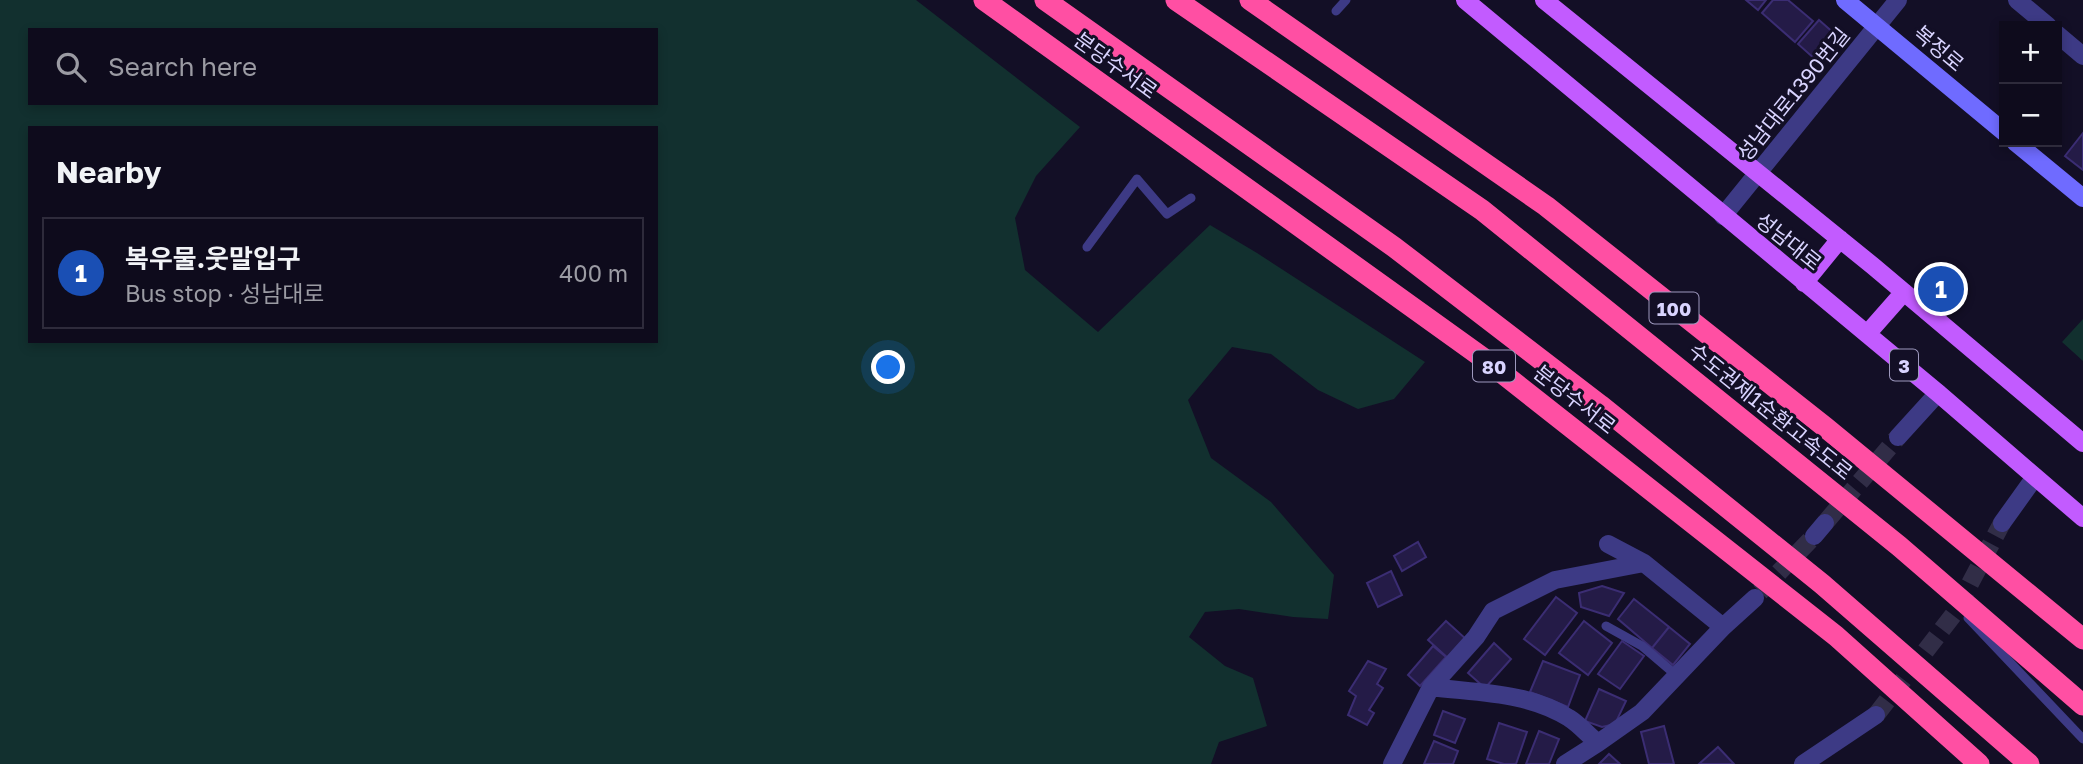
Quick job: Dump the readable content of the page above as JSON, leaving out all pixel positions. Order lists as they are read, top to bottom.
{
  "streets": {
    "highway": [
      "분당수서로",
      "100",
      "80",
      "수도권제1순환고속도로"
    ],
    "main road": ["성남대로", "3"],
    "street": ["복정로", "성남대로1390번길"]
  },
  "crossings": [
    ["복정로", "성남대로1390번길"],
    ["성남대로1390번길", "성남대로"]
  ],
  "page": {
    "map_buttons": ["+", "−"],
    "search": "Search here",
    "heading": "Nearby",
    "list": [
      {
        "mark": "1",
        "name": "복우물.웃말입구",
        "note": "Bus stop · 성남대로",
        "value": "400 m"
      }
    ],
    "pins": "1"
  }
}
